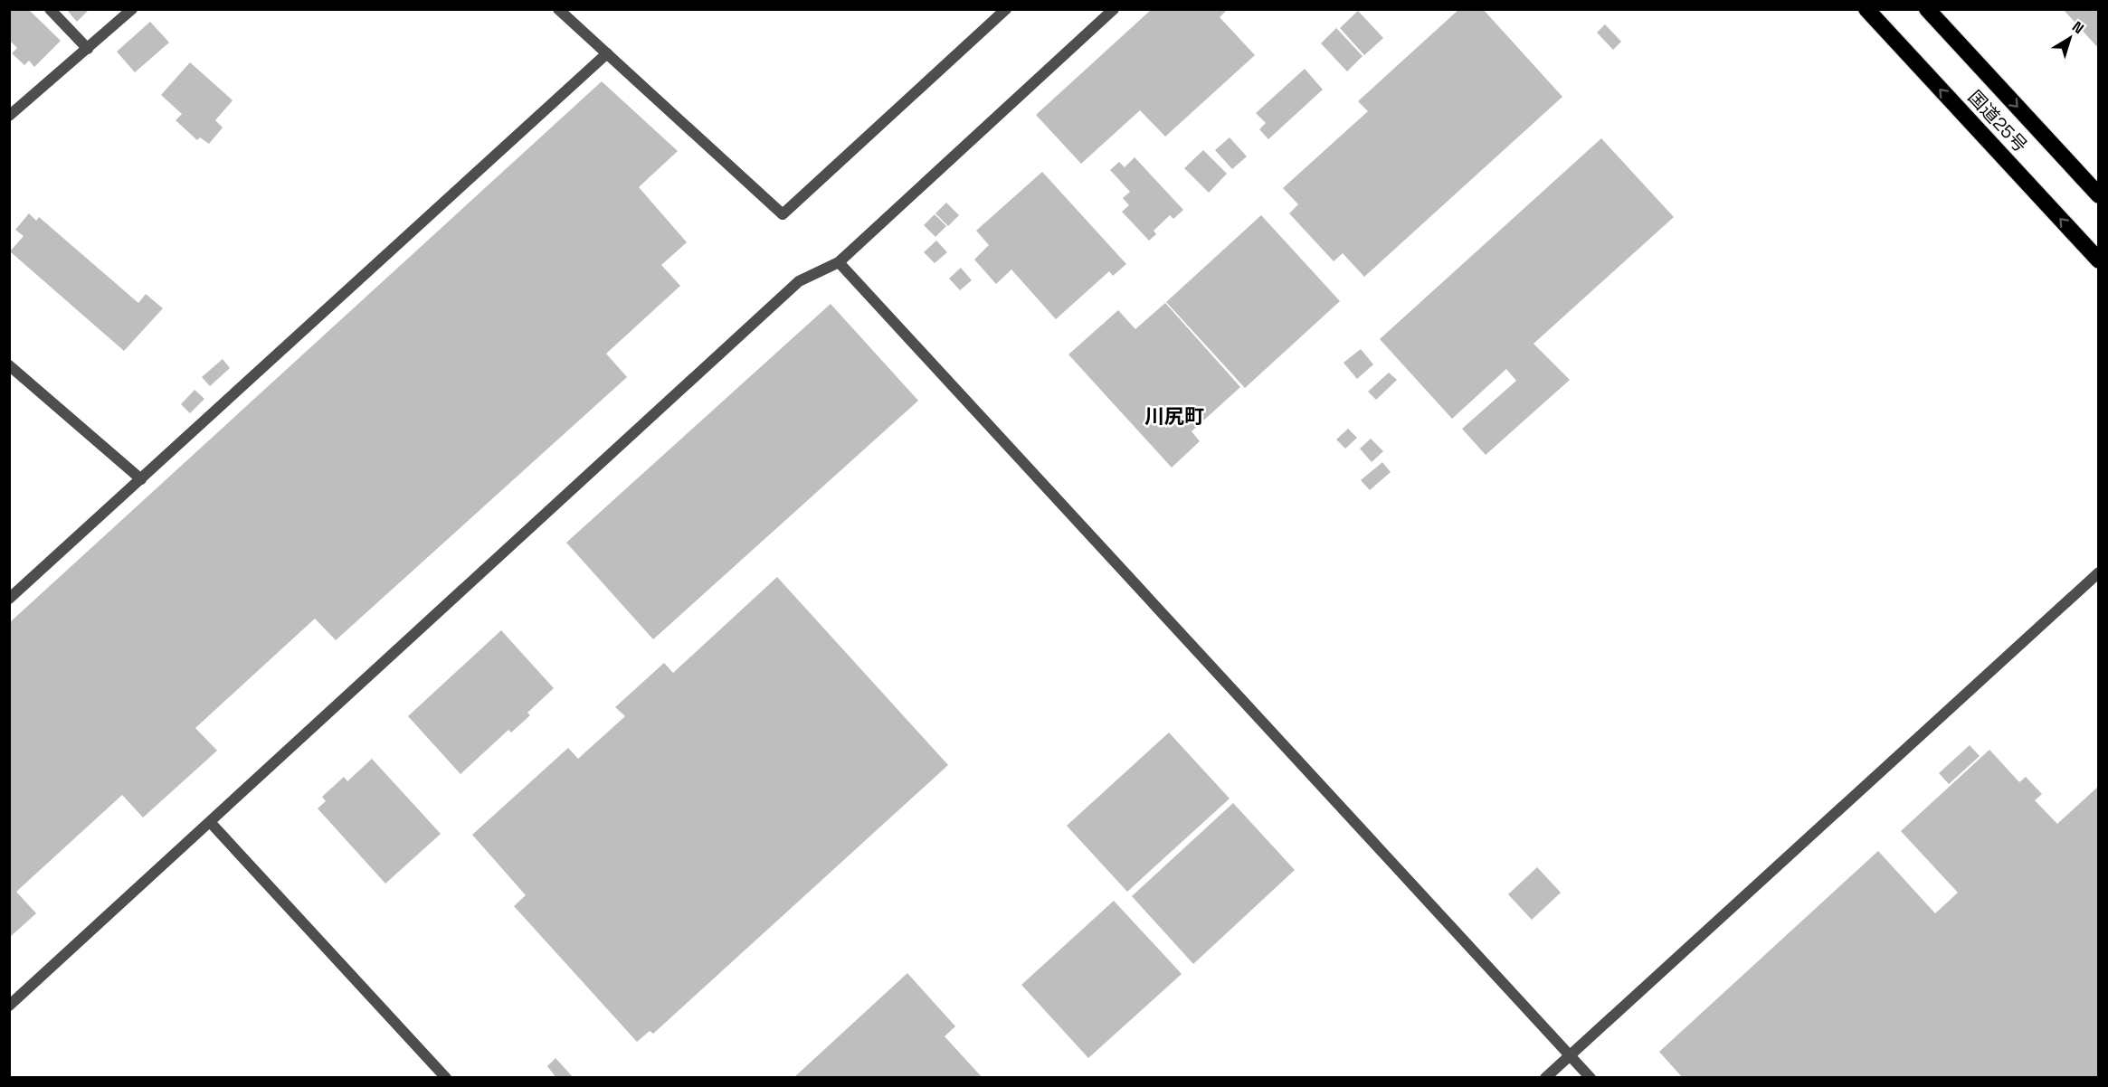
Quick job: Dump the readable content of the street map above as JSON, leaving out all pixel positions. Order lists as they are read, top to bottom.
{
  "streets": {
    "highway": ["国道25号"]
  },
  "districts": ["川尻町"],
  "north": "top right"
}
